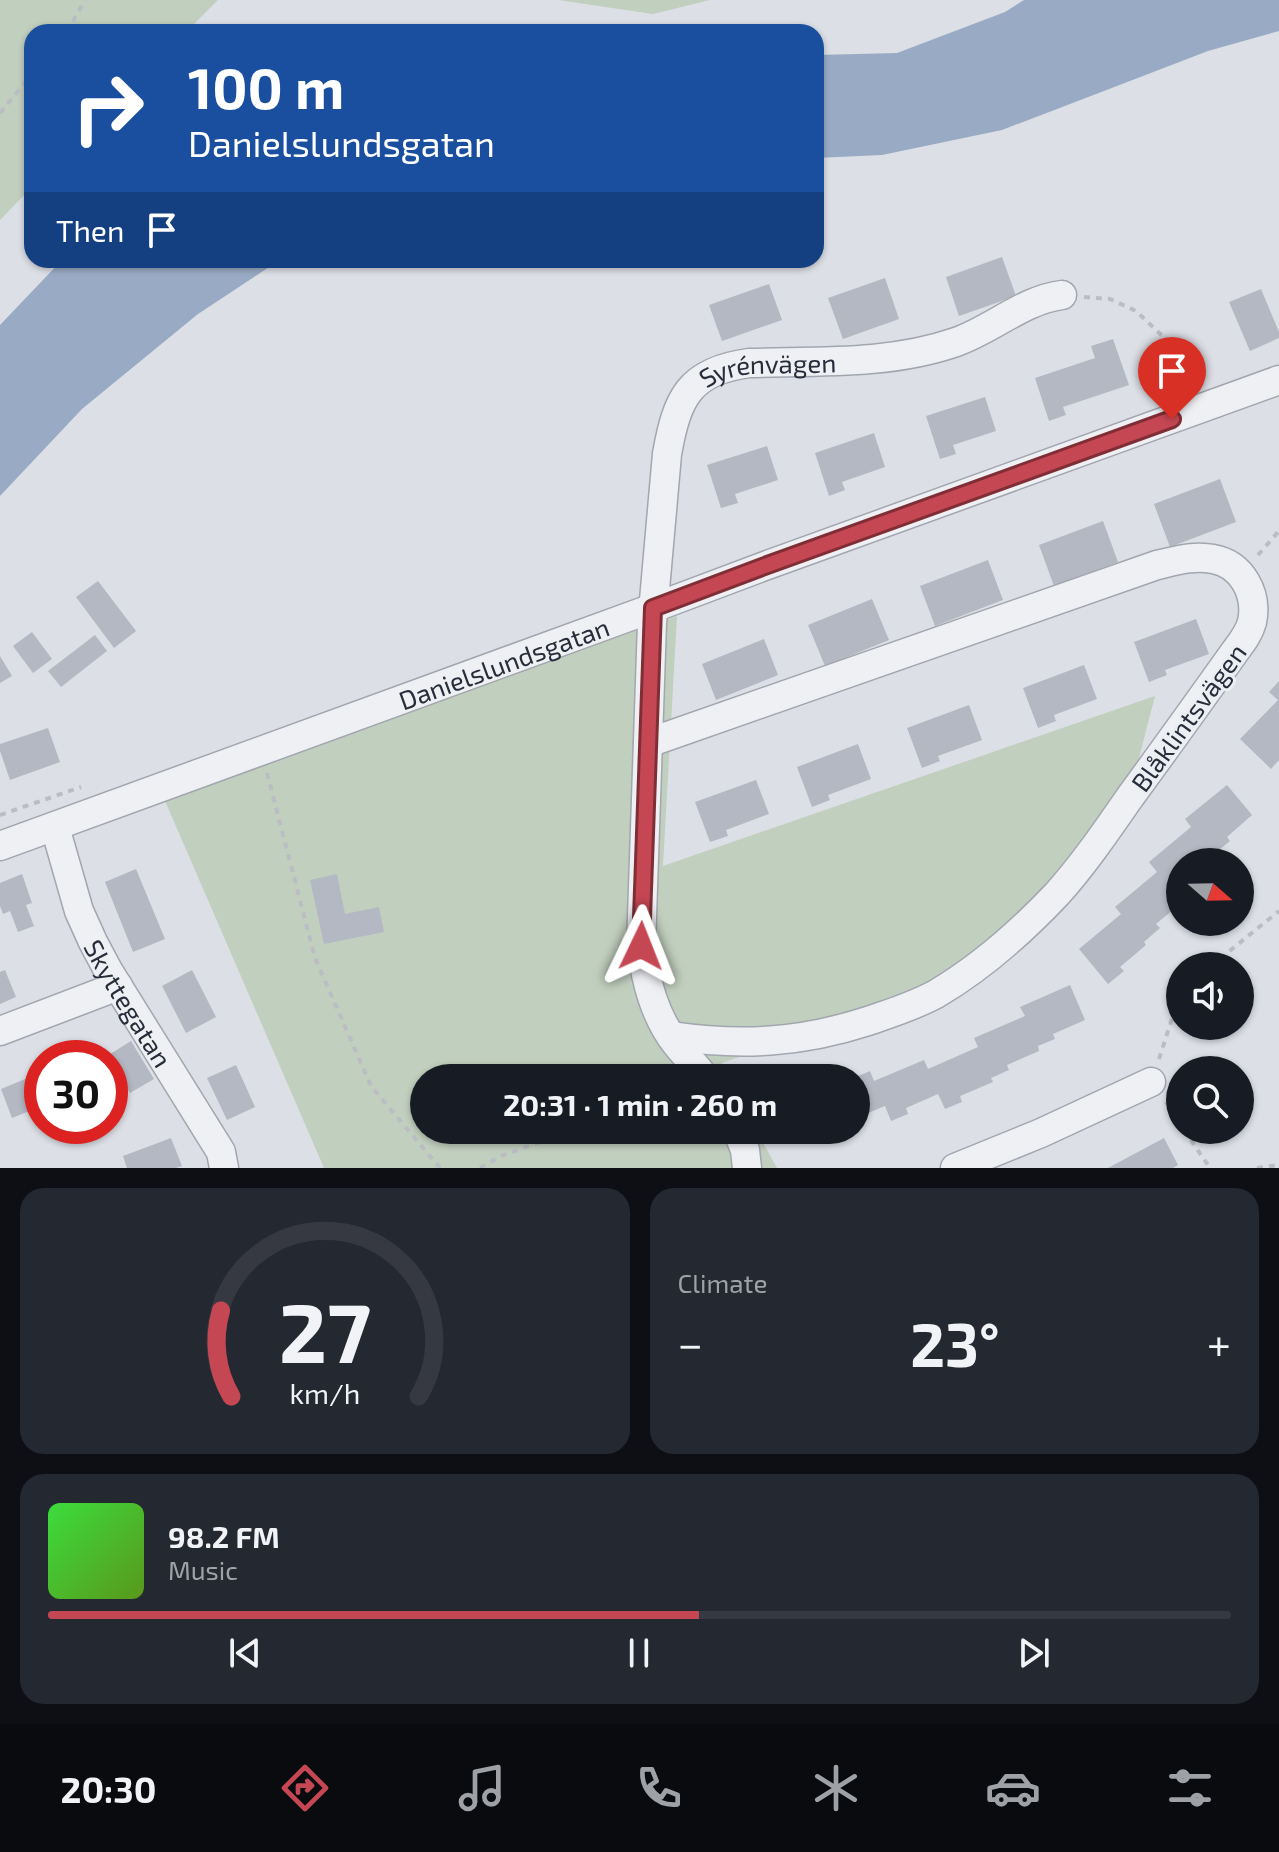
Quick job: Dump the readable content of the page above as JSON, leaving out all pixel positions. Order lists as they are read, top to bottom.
{
  "streets": {
    "street": [
      "Syrénvägen",
      "Danielslundsgatan",
      "Blåklintsvägen",
      "Skyttegatan"
    ]
  },
  "crossings": [
    ["Syrénvägen", "Danielslundsgatan"],
    ["Syrénvägen", "Blåklintsvägen"],
    ["Danielslundsgatan", "Skyttegatan"]
  ],
  "north": "right",
  "page": {
    "turn": ["100 m", "Danielslundsgatan"],
    "then": "Then",
    "limit": "30",
    "trip": "20:31 · 1 min · 260 m",
    "tile": "Climate",
    "heat": ["−", "23°", "+"],
    "song": ["98.2 FM", "Music"],
    "tabs": "20:30",
    "gauge": ["27", "km/h"]
  }
}
